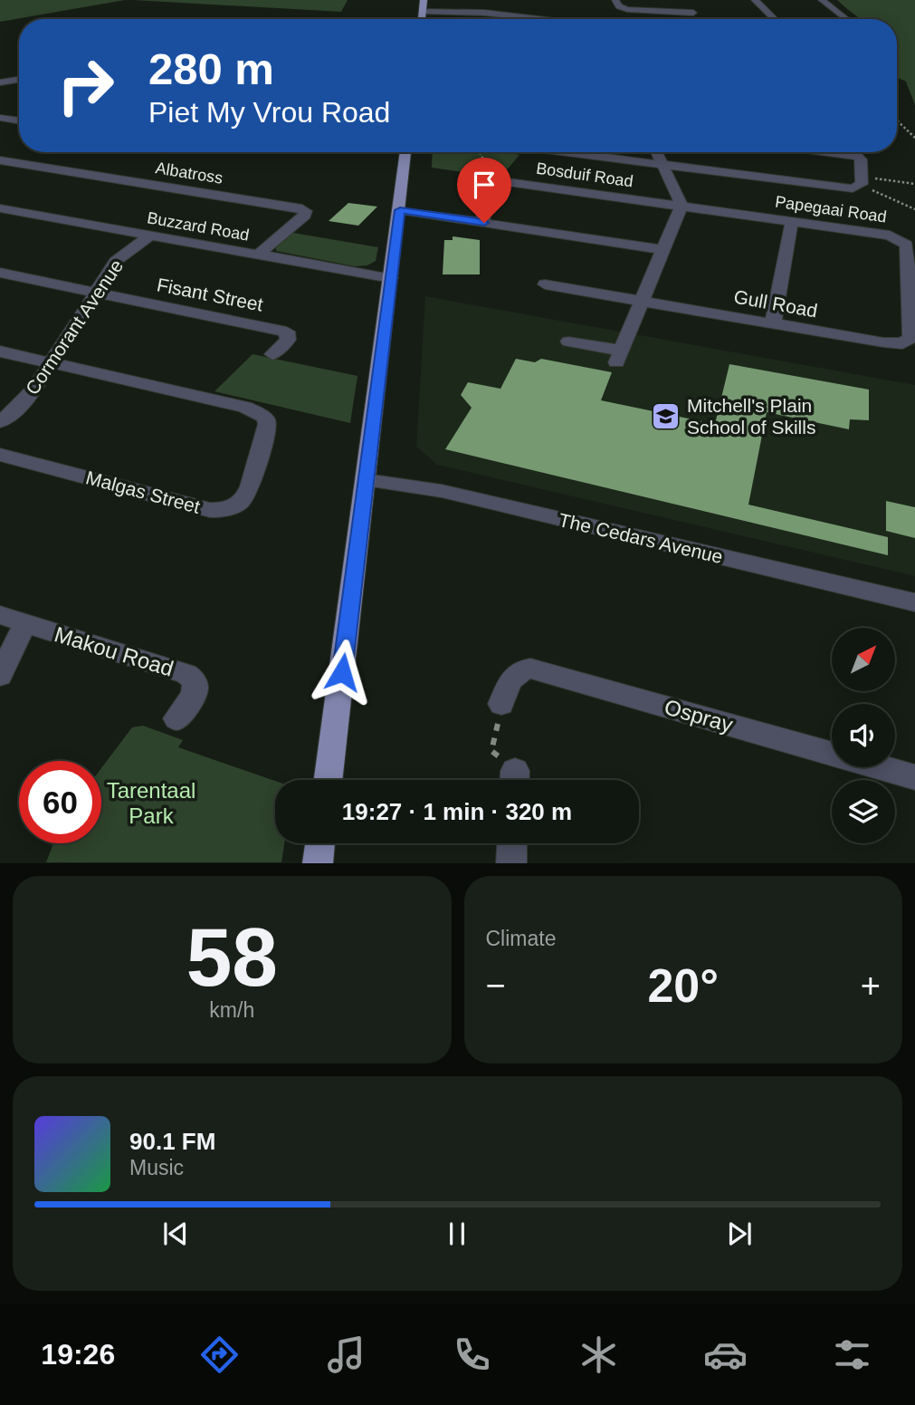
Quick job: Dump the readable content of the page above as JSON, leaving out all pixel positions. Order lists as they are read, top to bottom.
{
  "streets": {
    "street": [
      "Albatross",
      "Bosduif Road",
      "Papegaai Road",
      "Buzzard Road",
      "Fisant Street",
      "Gull Road",
      "Cormorant Avenue",
      "Malgas Street",
      "The Cedars Avenue",
      "Makou Road",
      "Ospray"
    ]
  },
  "crossings": [
    ["Albatross", "Buzzard Road"],
    ["Bosduif Road", "Papegaai Road"],
    ["Papegaai Road", "Gull Road"],
    ["Buzzard Road", "Cormorant Avenue"],
    ["Fisant Street", "Cormorant Avenue"],
    ["Cormorant Avenue", "Malgas Street"]
  ],
  "parks": ["Tarentaal Park"],
  "places": {
    "school or university": ["Mitchell's Plain School of Skills"]
  },
  "north": "top right",
  "page": {
    "turn": ["280 m", "Piet My Vrou Road"],
    "limit": "60",
    "trip": "19:27 · 1 min · 320 m",
    "tile": [
      ["58", "km/h"],
      "Climate"
    ],
    "heat": ["−", "20°", "+"],
    "song": ["90.1 FM", "Music"],
    "tabs": "19:26"
  }
}
